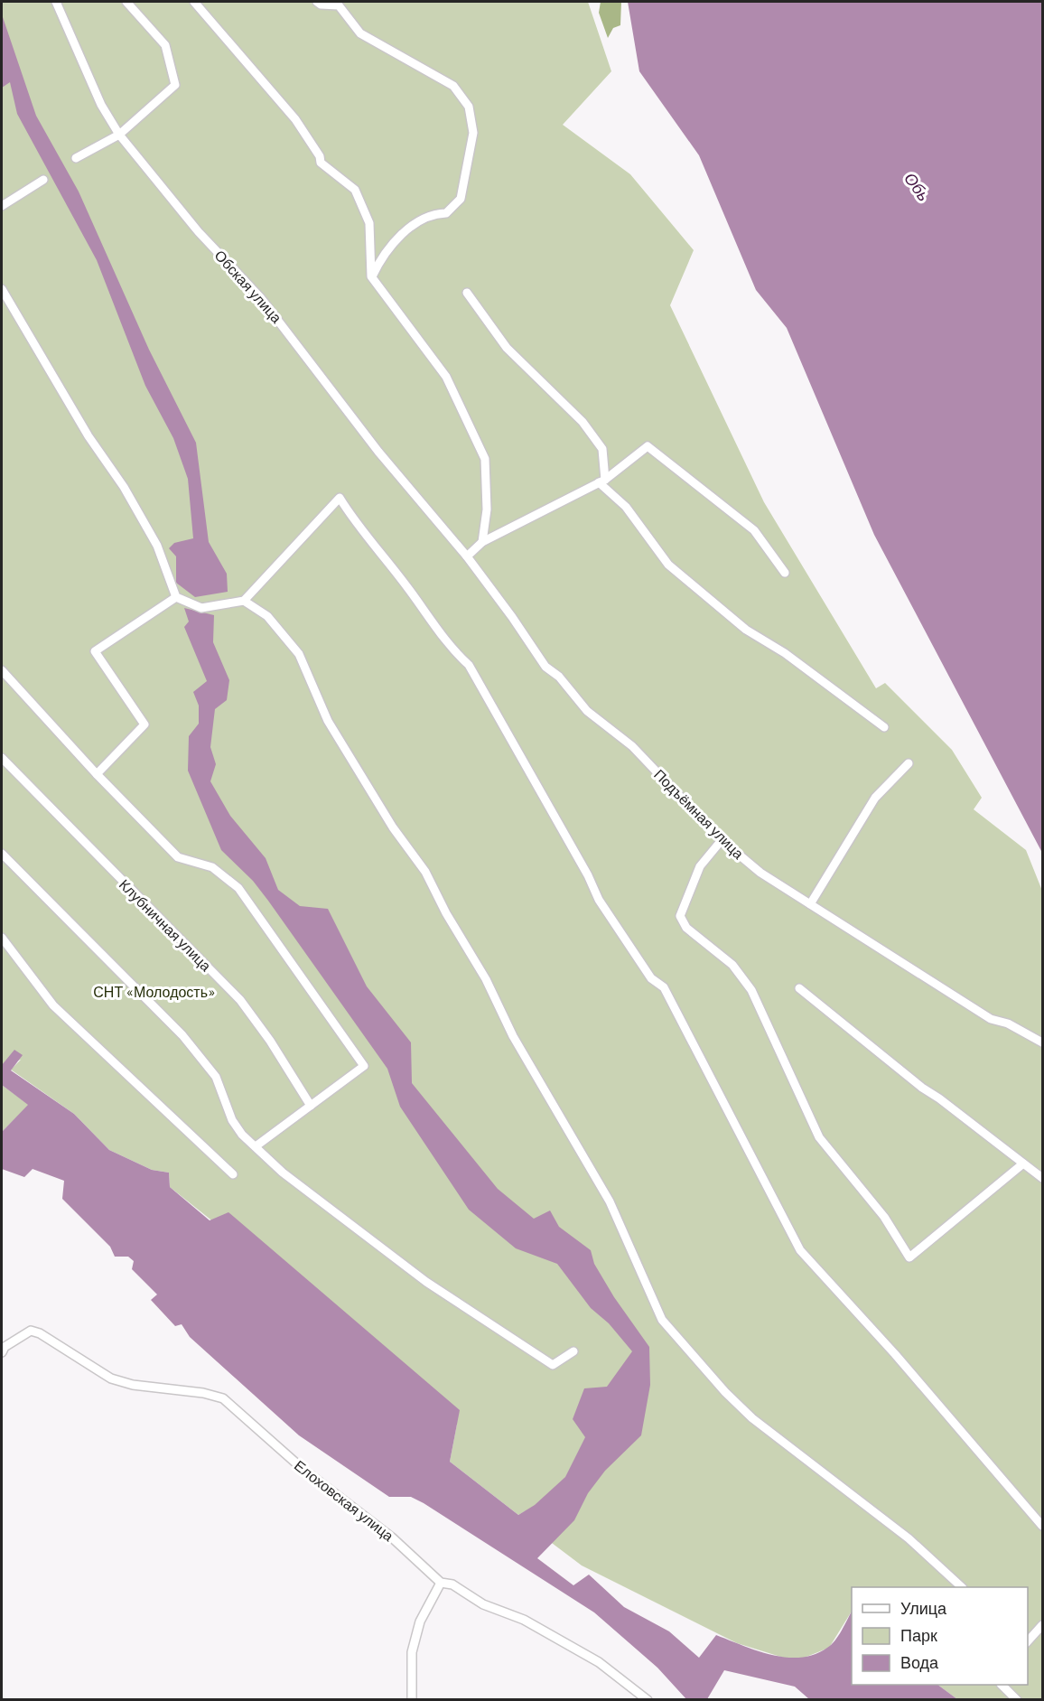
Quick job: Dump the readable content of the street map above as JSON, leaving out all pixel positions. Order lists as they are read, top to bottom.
{
  "streets": {
    "street": [
      "Обская улица",
      "Подъёмная улица",
      "Клубничная улица",
      "Елоховская улица"
    ]
  },
  "crossings": [
    ["Обская улица", "Подъёмная улица"]
  ],
  "water": ["Обь"],
  "parks": ["СНТ «Молодость»"],
  "legend": ["Улица", "Парк", "Вода"]
}
